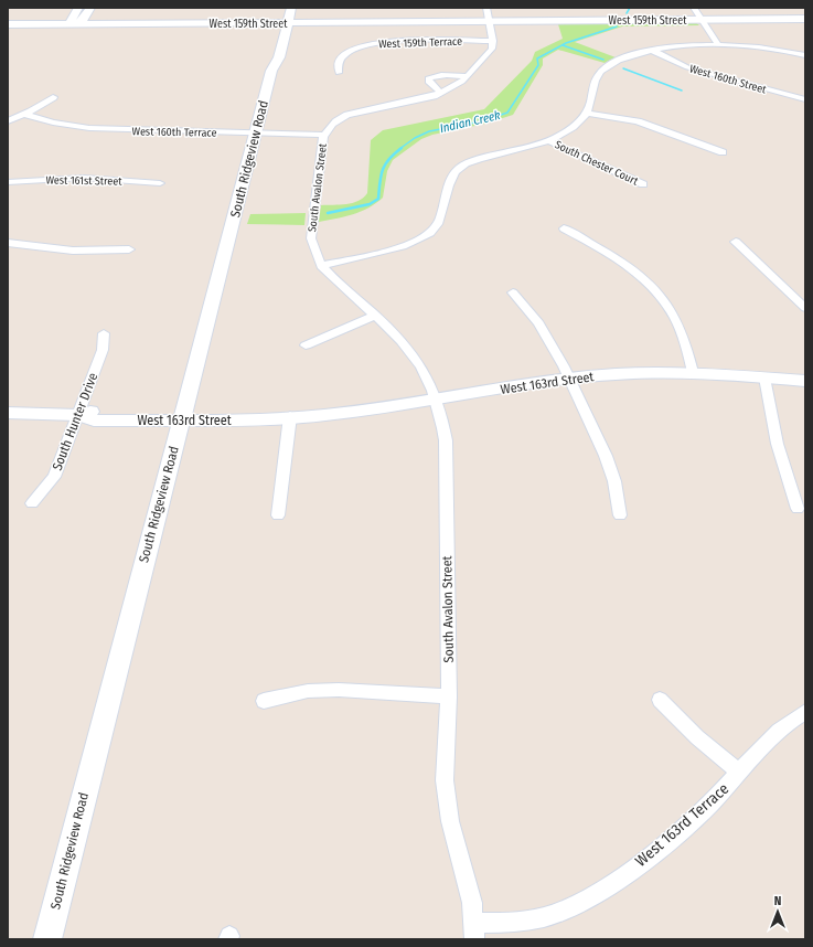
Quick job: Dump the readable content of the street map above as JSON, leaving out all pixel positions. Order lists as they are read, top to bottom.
{
  "streets": {
    "main road": ["West 159th Street", "South Ridgeview Road", "West 163rd Street"],
    "street": [
      "West 159th Terrace",
      "West 160th Street",
      "West 160th Terrace",
      "South Chester Court",
      "West 161st Street",
      "South Avalon Street",
      "South Hunter Drive",
      "West 163rd Terrace"
    ]
  },
  "crossings": [
    ["West 159th Street", "South Ridgeview Road"],
    ["West 159th Terrace", "South Avalon Street"],
    ["West 160th Terrace", "South Ridgeview Road"],
    ["West 160th Terrace", "South Avalon Street"],
    ["South Ridgeview Road", "West 163rd Street"],
    ["South Avalon Street", "West 163rd Street"],
    ["South Avalon Street", "West 163rd Terrace"],
    ["West 163rd Street", "South Hunter Drive"]
  ],
  "water": ["Indian Creek"],
  "north": "top"
}
